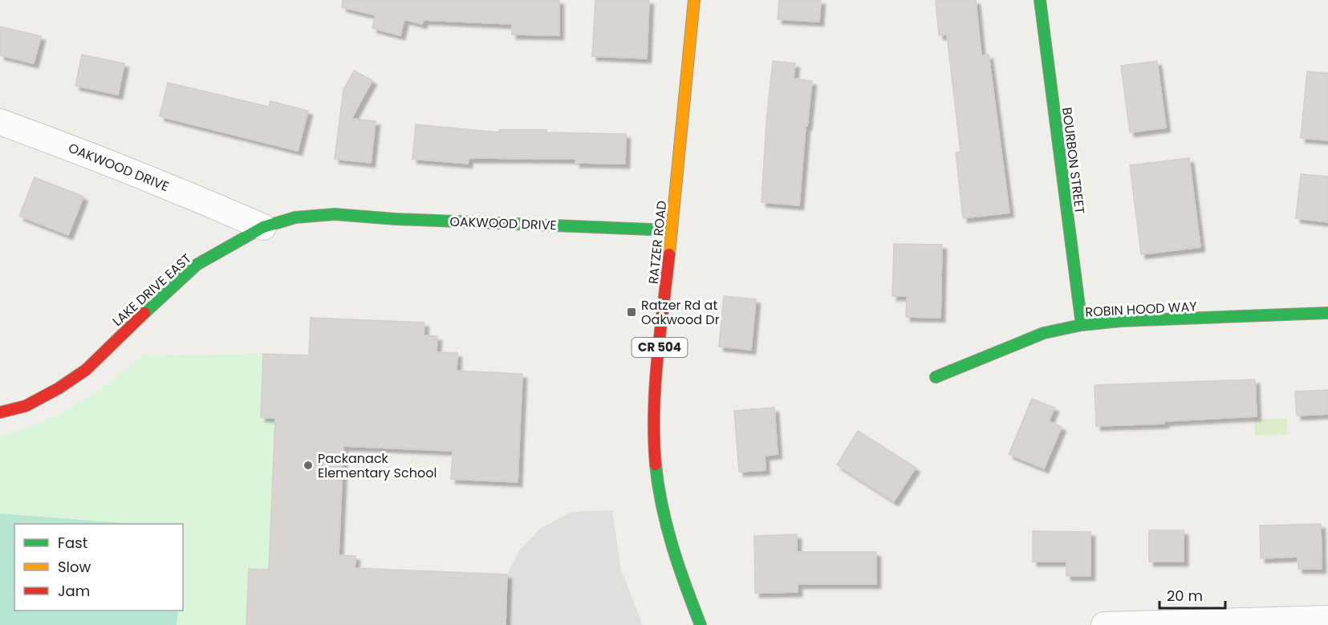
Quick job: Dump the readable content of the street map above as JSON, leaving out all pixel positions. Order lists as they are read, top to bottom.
{
  "streets": {
    "street": [
      "BOURBON STREET",
      "OAKWOOD DRIVE",
      "RATZER ROAD",
      "LAKE DRIVE EAST",
      "ROBIN HOOD WAY",
      "CR 504"
    ]
  },
  "crossings": [
    ["BOURBON STREET", "ROBIN HOOD WAY"],
    ["OAKWOOD DRIVE", "RATZER ROAD"],
    ["OAKWOOD DRIVE", "LAKE DRIVE EAST"]
  ],
  "places": {
    "transit": ["Ratzer Rd at Oakwood Dr"],
    "other": ["Packanack Elementary School"]
  },
  "legend": ["Fast", "Slow", "Jam"],
  "scale_bar": "20 m"
}
